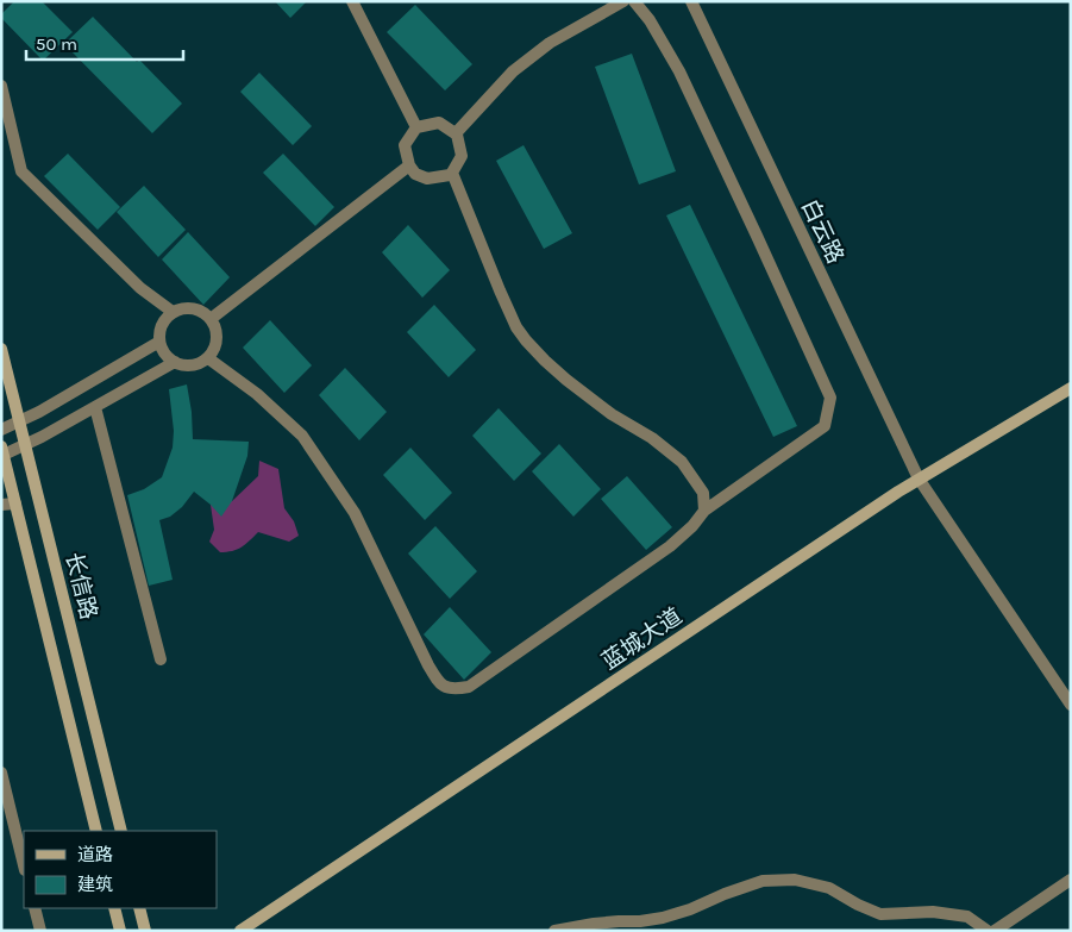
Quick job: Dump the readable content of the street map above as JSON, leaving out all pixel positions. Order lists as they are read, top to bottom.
{
  "streets": {
    "main road": ["长信路", "蓝城大道"],
    "street": ["白云路"]
  },
  "crossings": [
    ["白云路", "蓝城大道"]
  ],
  "legend": ["道路", "建筑"],
  "scale_bar": "50 m"
}
